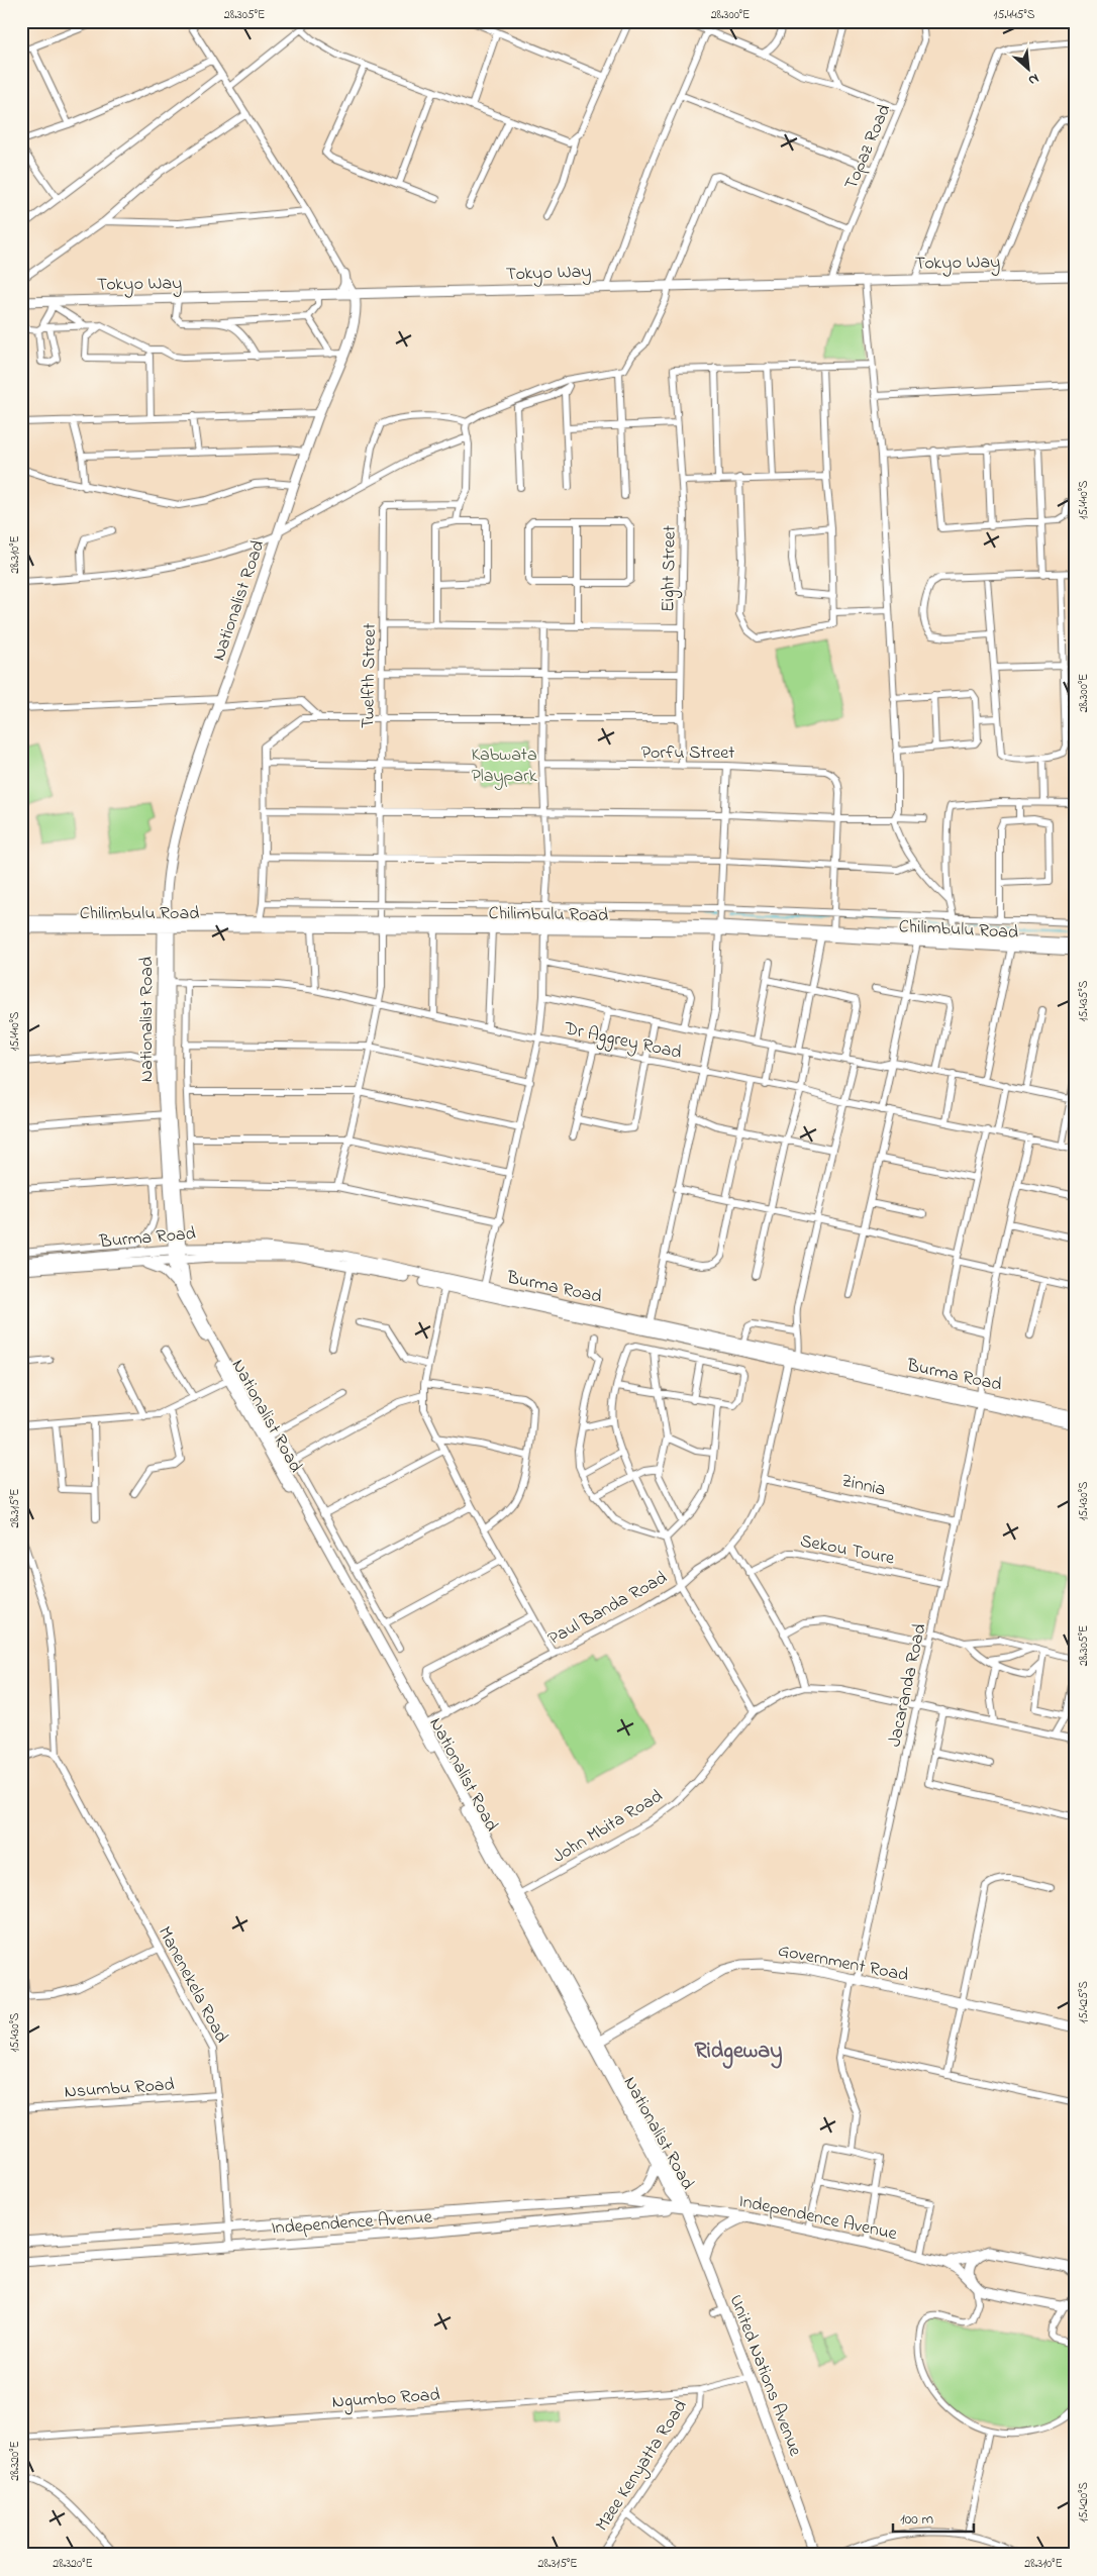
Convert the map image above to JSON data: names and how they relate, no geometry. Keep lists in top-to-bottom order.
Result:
{
  "streets": {
    "main road": [
      "Tokyo Way",
      "Nationalist Road",
      "Chilimbulu Road",
      "Burma Road",
      "Government Road",
      "Independence Avenue",
      "United Nations Avenue"
    ],
    "street": [
      "Topaz Road",
      "Eight Street",
      "Twelfth Street",
      "Porfu Street",
      "Dr Aggrey Road",
      "Zinnia",
      "Sekou Toure",
      "Paul Banda Road",
      "Jacaranda Road",
      "John Mbita Road",
      "Manenekela Road",
      "Nsumbu Road",
      "Ngumbo Road",
      "Mzee Kenyatta Road"
    ]
  },
  "crossings": [
    ["Topaz Road", "Tokyo Way"],
    ["Eight Street", "Porfu Street"],
    ["Nationalist Road", "Chilimbulu Road"],
    ["Nationalist Road", "Dr Aggrey Road"],
    ["Nationalist Road", "Burma Road"],
    ["Nationalist Road", "Paul Banda Road"],
    ["Nationalist Road", "John Mbita Road"],
    ["Nationalist Road", "Government Road"],
    ["Nationalist Road", "Independence Avenue"],
    ["Nationalist Road", "United Nations Avenue"],
    ["Twelfth Street", "Chilimbulu Road"],
    ["Twelfth Street", "Dr Aggrey Road"],
    ["Dr Aggrey Road", "Paul Banda Road"],
    ["Dr Aggrey Road", "Jacaranda Road"],
    ["Burma Road", "Paul Banda Road"],
    ["Burma Road", "Jacaranda Road"],
    ["Zinnia", "Paul Banda Road"],
    ["Zinnia", "Jacaranda Road"],
    ["Sekou Toure", "Jacaranda Road"],
    ["Jacaranda Road", "John Mbita Road"],
    ["Jacaranda Road", "Government Road"],
    ["Manenekela Road", "Nsumbu Road"],
    ["Manenekela Road", "Independence Avenue"],
    ["Independence Avenue", "United Nations Avenue"],
    ["United Nations Avenue", "Ngumbo Road"],
    ["Ngumbo Road", "Mzee Kenyatta Road"]
  ],
  "districts": ["Ridgeway"],
  "parks": ["Kabwata Playpark"],
  "scale_bar": "100 m",
  "north": "bottom right",
  "coordinates": [
    "28.305°E",
    "28.300°E",
    "15.445°S",
    "15.440°S",
    "28.310°E",
    "15.435°S",
    "15.430°S",
    "28.315°E",
    "15.425°S",
    "28.320°E",
    "15.420°S"
  ]
}
